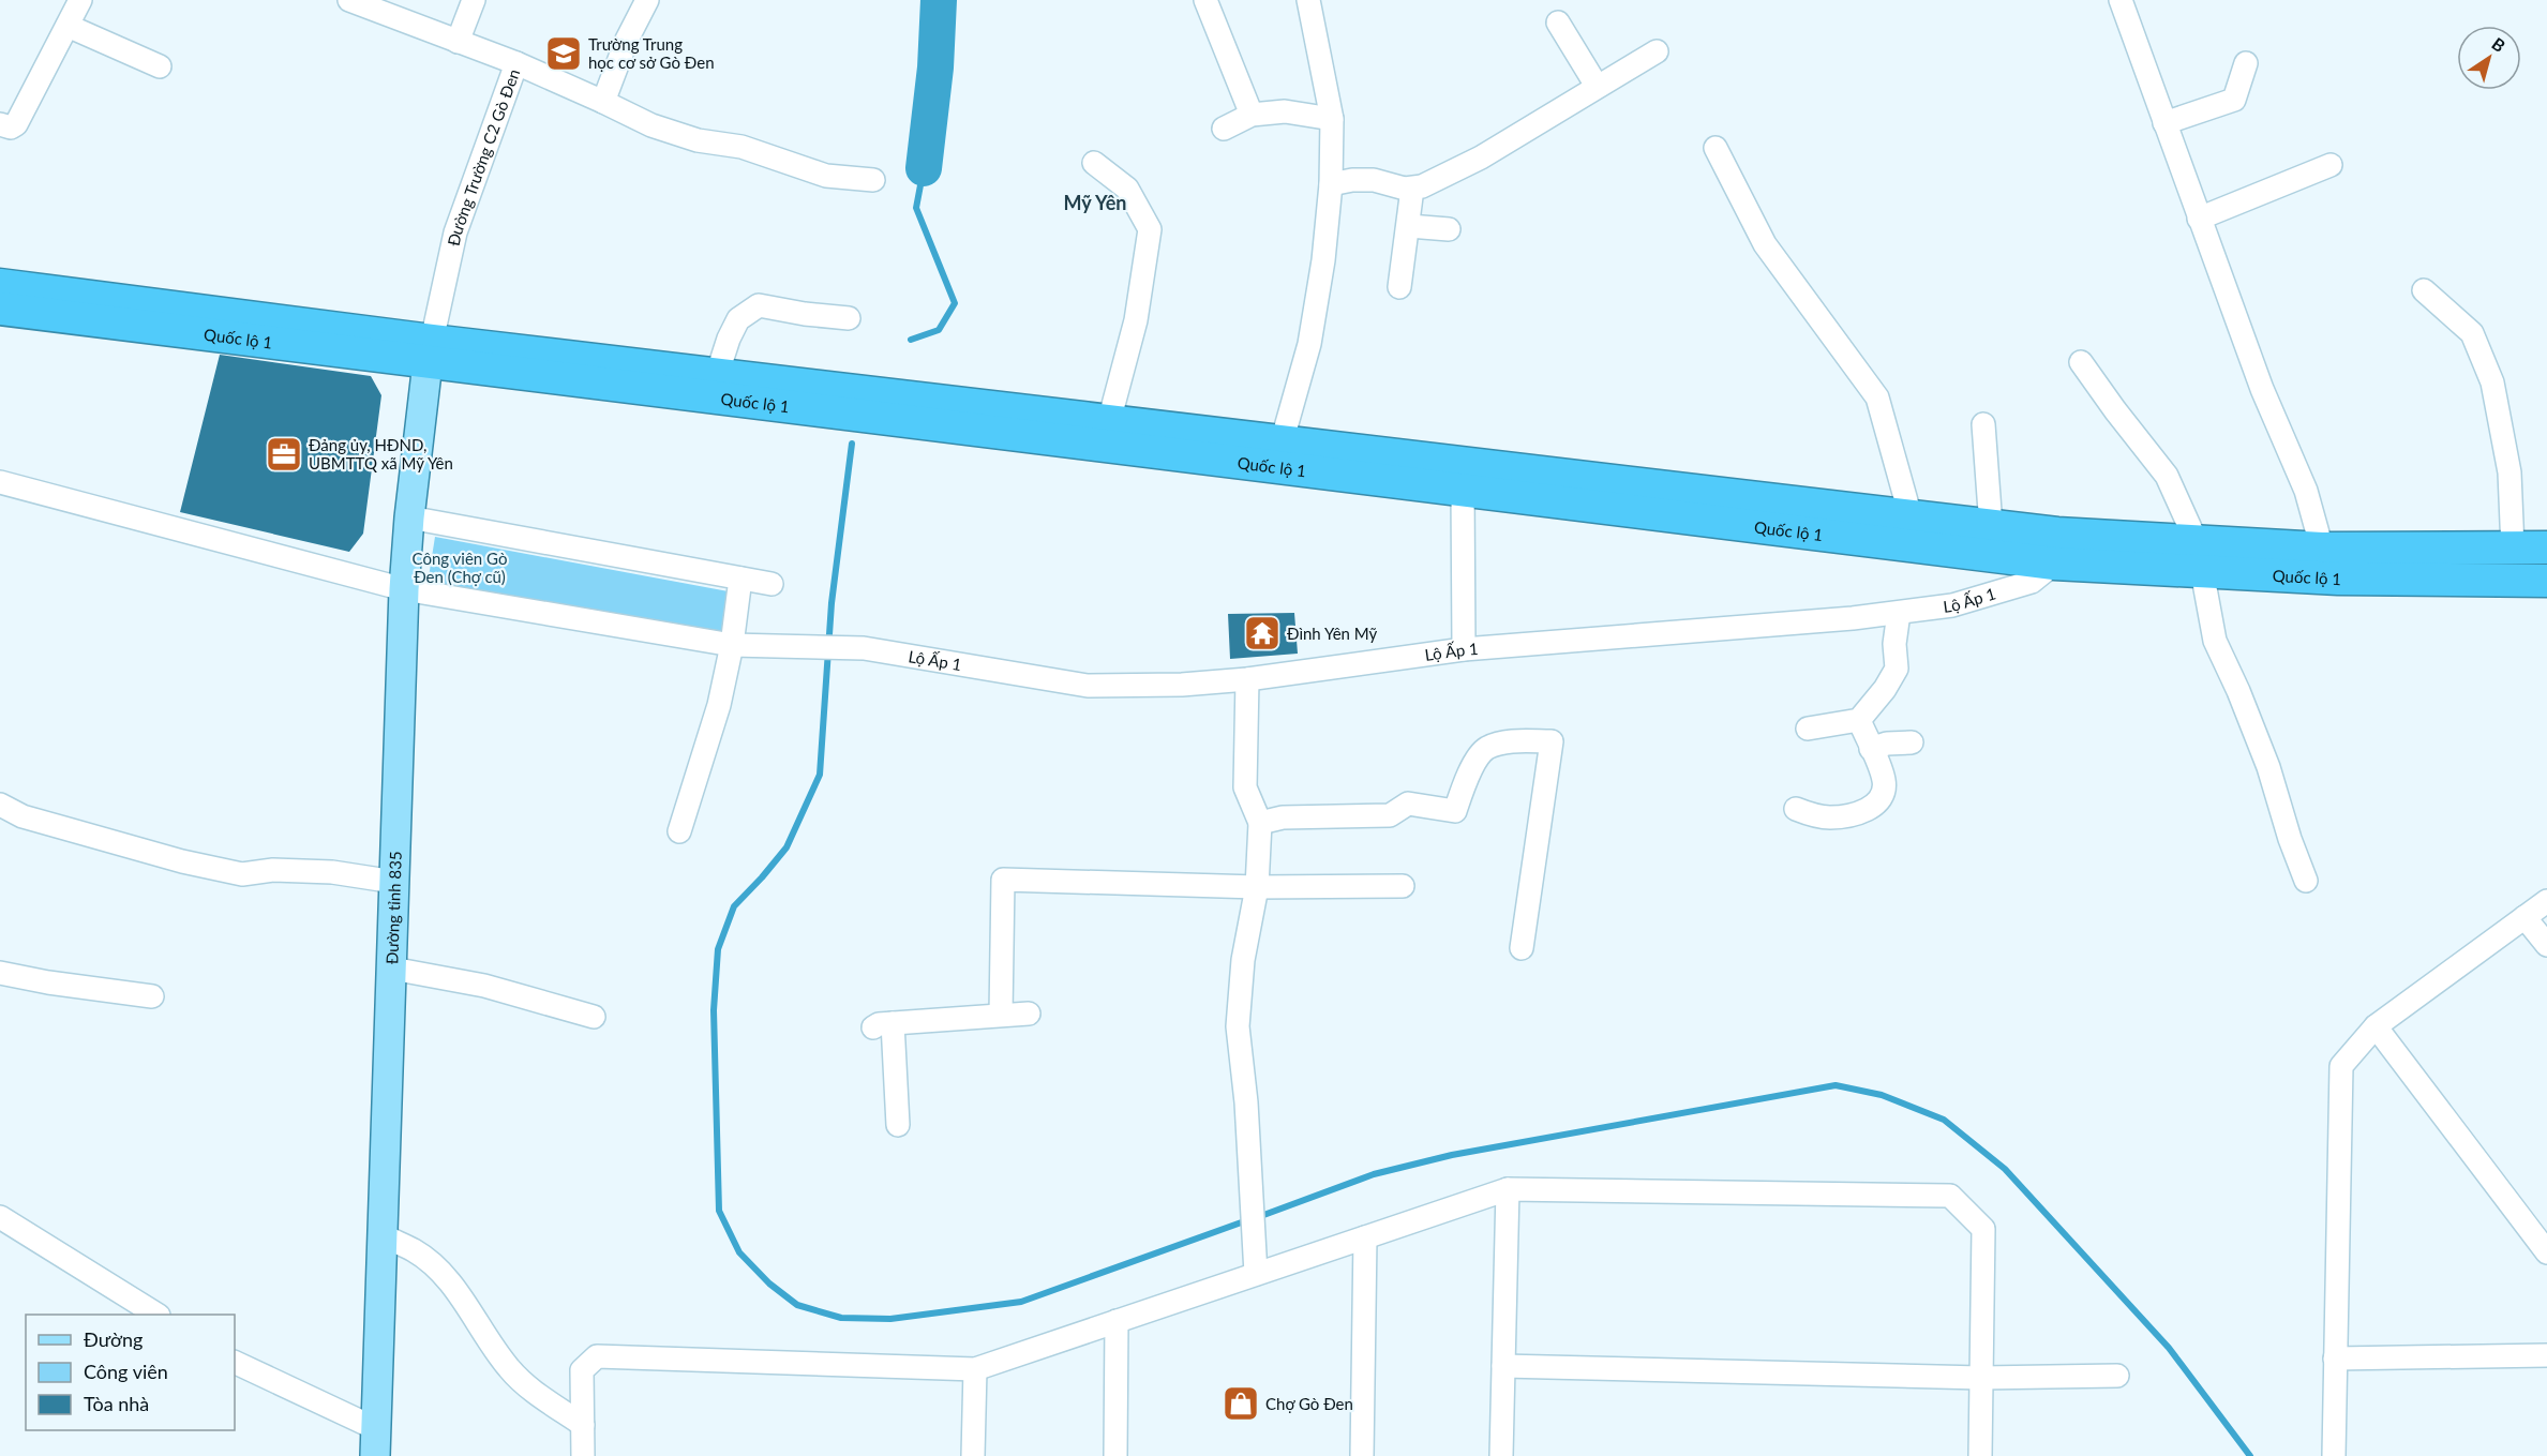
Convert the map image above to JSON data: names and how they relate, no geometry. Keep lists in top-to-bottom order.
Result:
{
  "streets": {
    "highway": ["Quốc lộ 1"],
    "main road": ["Đường tỉnh 835"],
    "street": ["Đường Trường C2 Gò Đen", "Lộ Ấp 1"]
  },
  "crossings": [
    ["Đường Trường C2 Gò Đen", "Quốc lộ 1"],
    ["Đường Trường C2 Gò Đen", "Đường tỉnh 835"],
    ["Quốc lộ 1", "Lộ Ấp 1"],
    ["Quốc lộ 1", "Đường tỉnh 835"],
    ["Lộ Ấp 1", "Đường tỉnh 835"]
  ],
  "districts": ["Mỹ Yên"],
  "parks": ["Công viên Gò Đen (Chợ cũ)"],
  "places": {
    "school or university": ["Trường Trung học cơ sở Gò Đen"],
    "office": ["Đảng ủy, HĐND, UBMTTQ xã Mỹ Yên"],
    "temple": ["Đình Yên Mỹ"],
    "shop": ["Chợ Gò Đen"]
  },
  "legend": ["Đường", "Công viên", "Tòa nhà"],
  "north": "top right"
}
